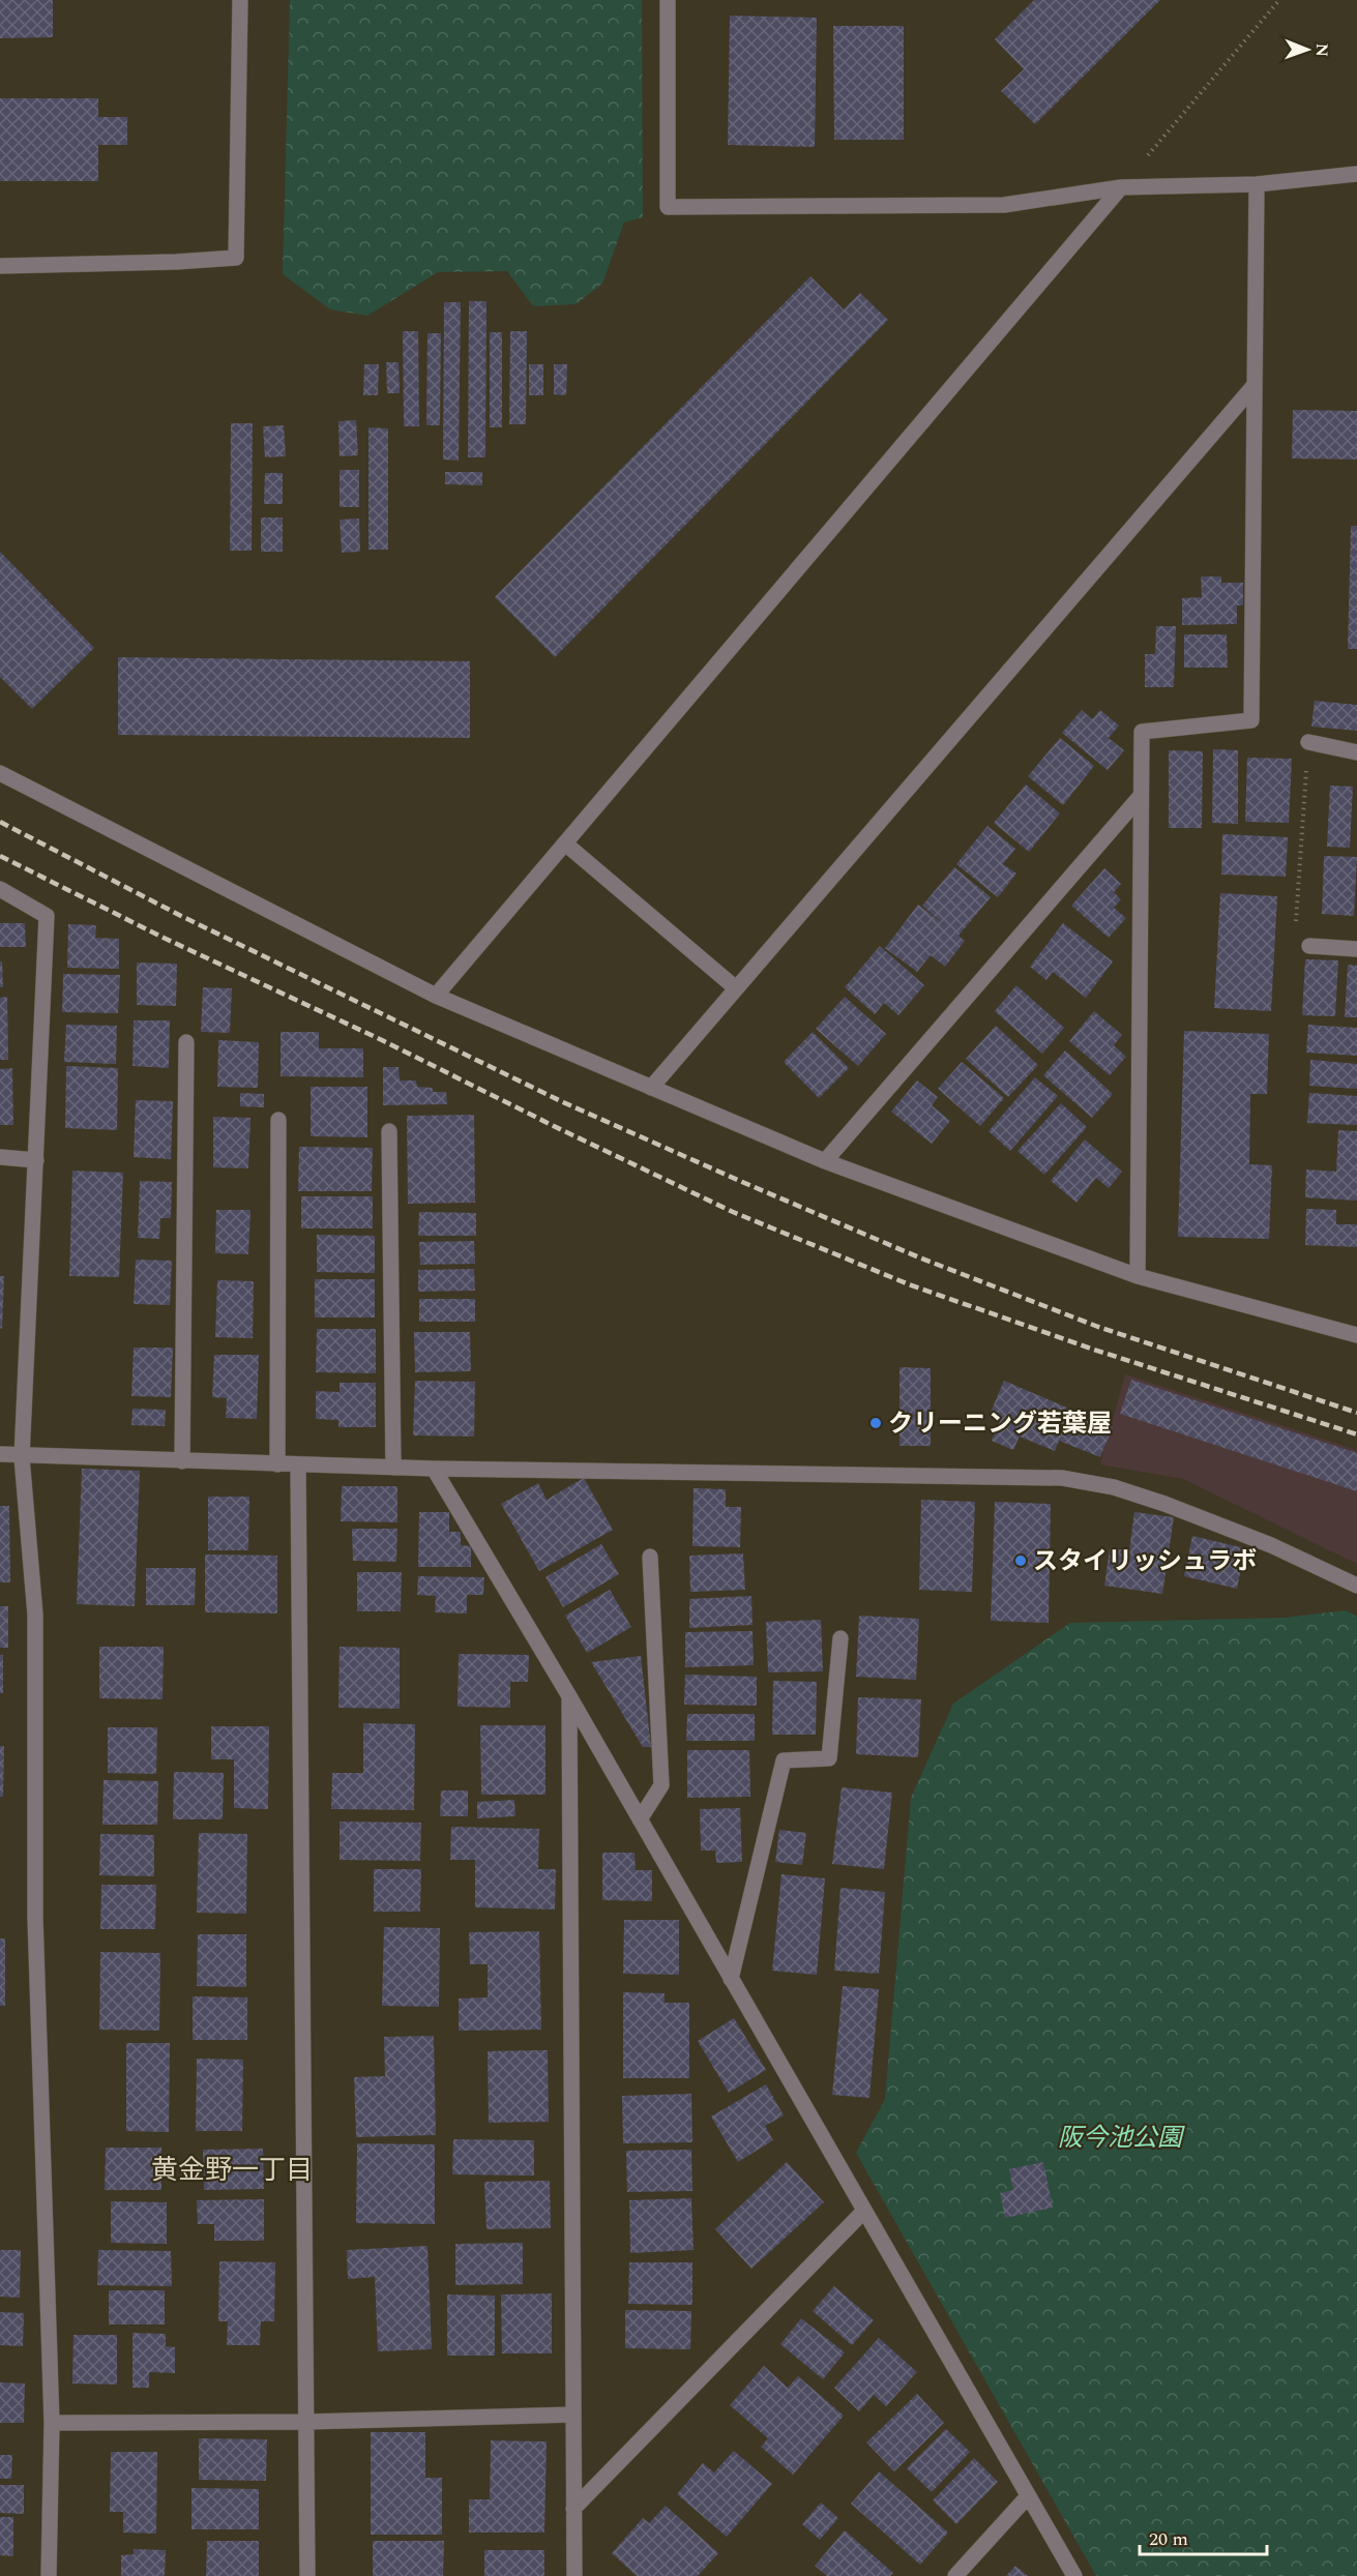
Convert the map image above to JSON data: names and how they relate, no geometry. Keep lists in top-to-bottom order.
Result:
{
  "districts": ["黄金野一丁目"],
  "parks": ["阪今池公園"],
  "places": ["クリーニング若葉屋", "スタイリッシュラボ"],
  "scale_bar": "20 m",
  "north": "right"
}
